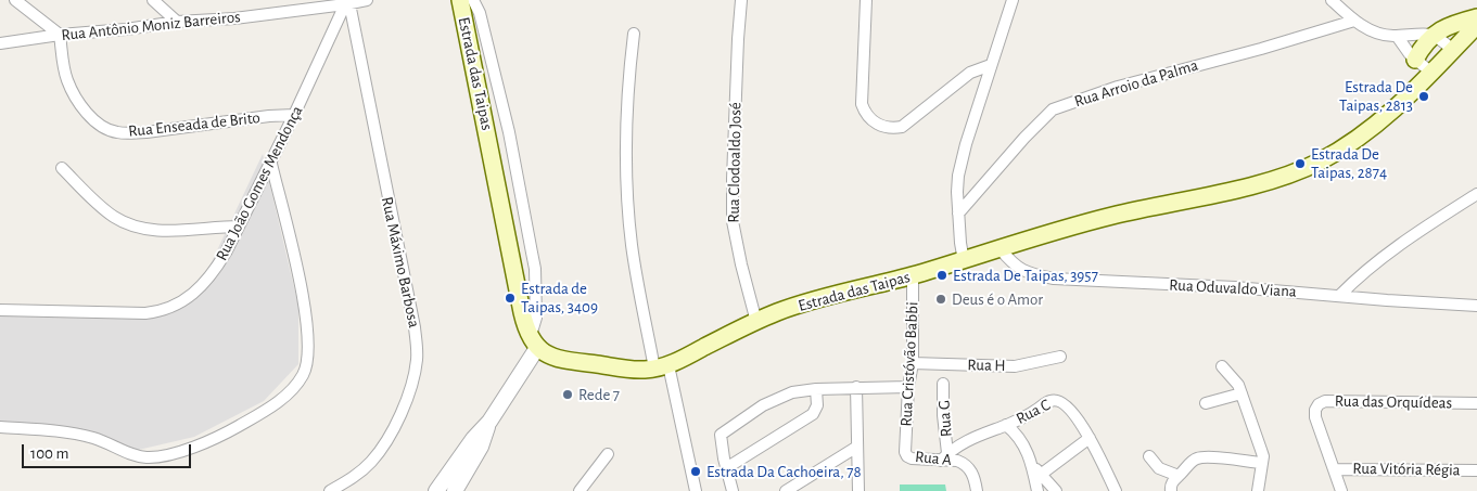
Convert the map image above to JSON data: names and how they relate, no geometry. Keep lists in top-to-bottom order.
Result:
{
  "streets": {
    "main road": ["Estrada das Taipas"],
    "street": [
      "Rua Antônio Moniz Barreiros",
      "Rua Arroio da Palma",
      "Rua Enseada de Brito",
      "Rua Clodoaldo José",
      "Rua João Gomes Mendonça",
      "Rua Máximo Barbosa",
      "Rua Oduvaldo Viana",
      "Rua Cristóvão Babbi",
      "Rua H",
      "Rua das Orquídeas",
      "Rua C",
      "Rua G",
      "Rua A",
      "Rua Vitória Régia"
    ]
  },
  "crossings": [
    ["Rua Antônio Moniz Barreiros", "Rua Enseada de Brito"],
    ["Rua Antônio Moniz Barreiros", "Rua João Gomes Mendonça"],
    ["Rua Antônio Moniz Barreiros", "Rua Máximo Barbosa"],
    ["Estrada das Taipas", "Rua Clodoaldo José"],
    ["Estrada das Taipas", "Rua Oduvaldo Viana"],
    ["Estrada das Taipas", "Rua Cristóvão Babbi"],
    ["Rua Enseada de Brito", "Rua João Gomes Mendonça"],
    ["Rua João Gomes Mendonça", "Rua Máximo Barbosa"],
    ["Rua Cristóvão Babbi", "Rua H"],
    ["Rua Cristóvão Babbi", "Rua A"],
    ["Rua das Orquídeas", "Rua Vitória Régia"],
    ["Rua C", "Rua G"],
    ["Rua C", "Rua A"],
    ["Rua G", "Rua A"]
  ],
  "places": [
    "Estrada De Taipas, 2813",
    "Estrada De Taipas, 2874",
    "Estrada De Taipas, 3957",
    "Estrada de Taipas, 3409",
    "Deus é o Amor",
    "Rede 7",
    "Estrada Da Cachoeira, 78"
  ],
  "scale_bar": "100 m"
}
